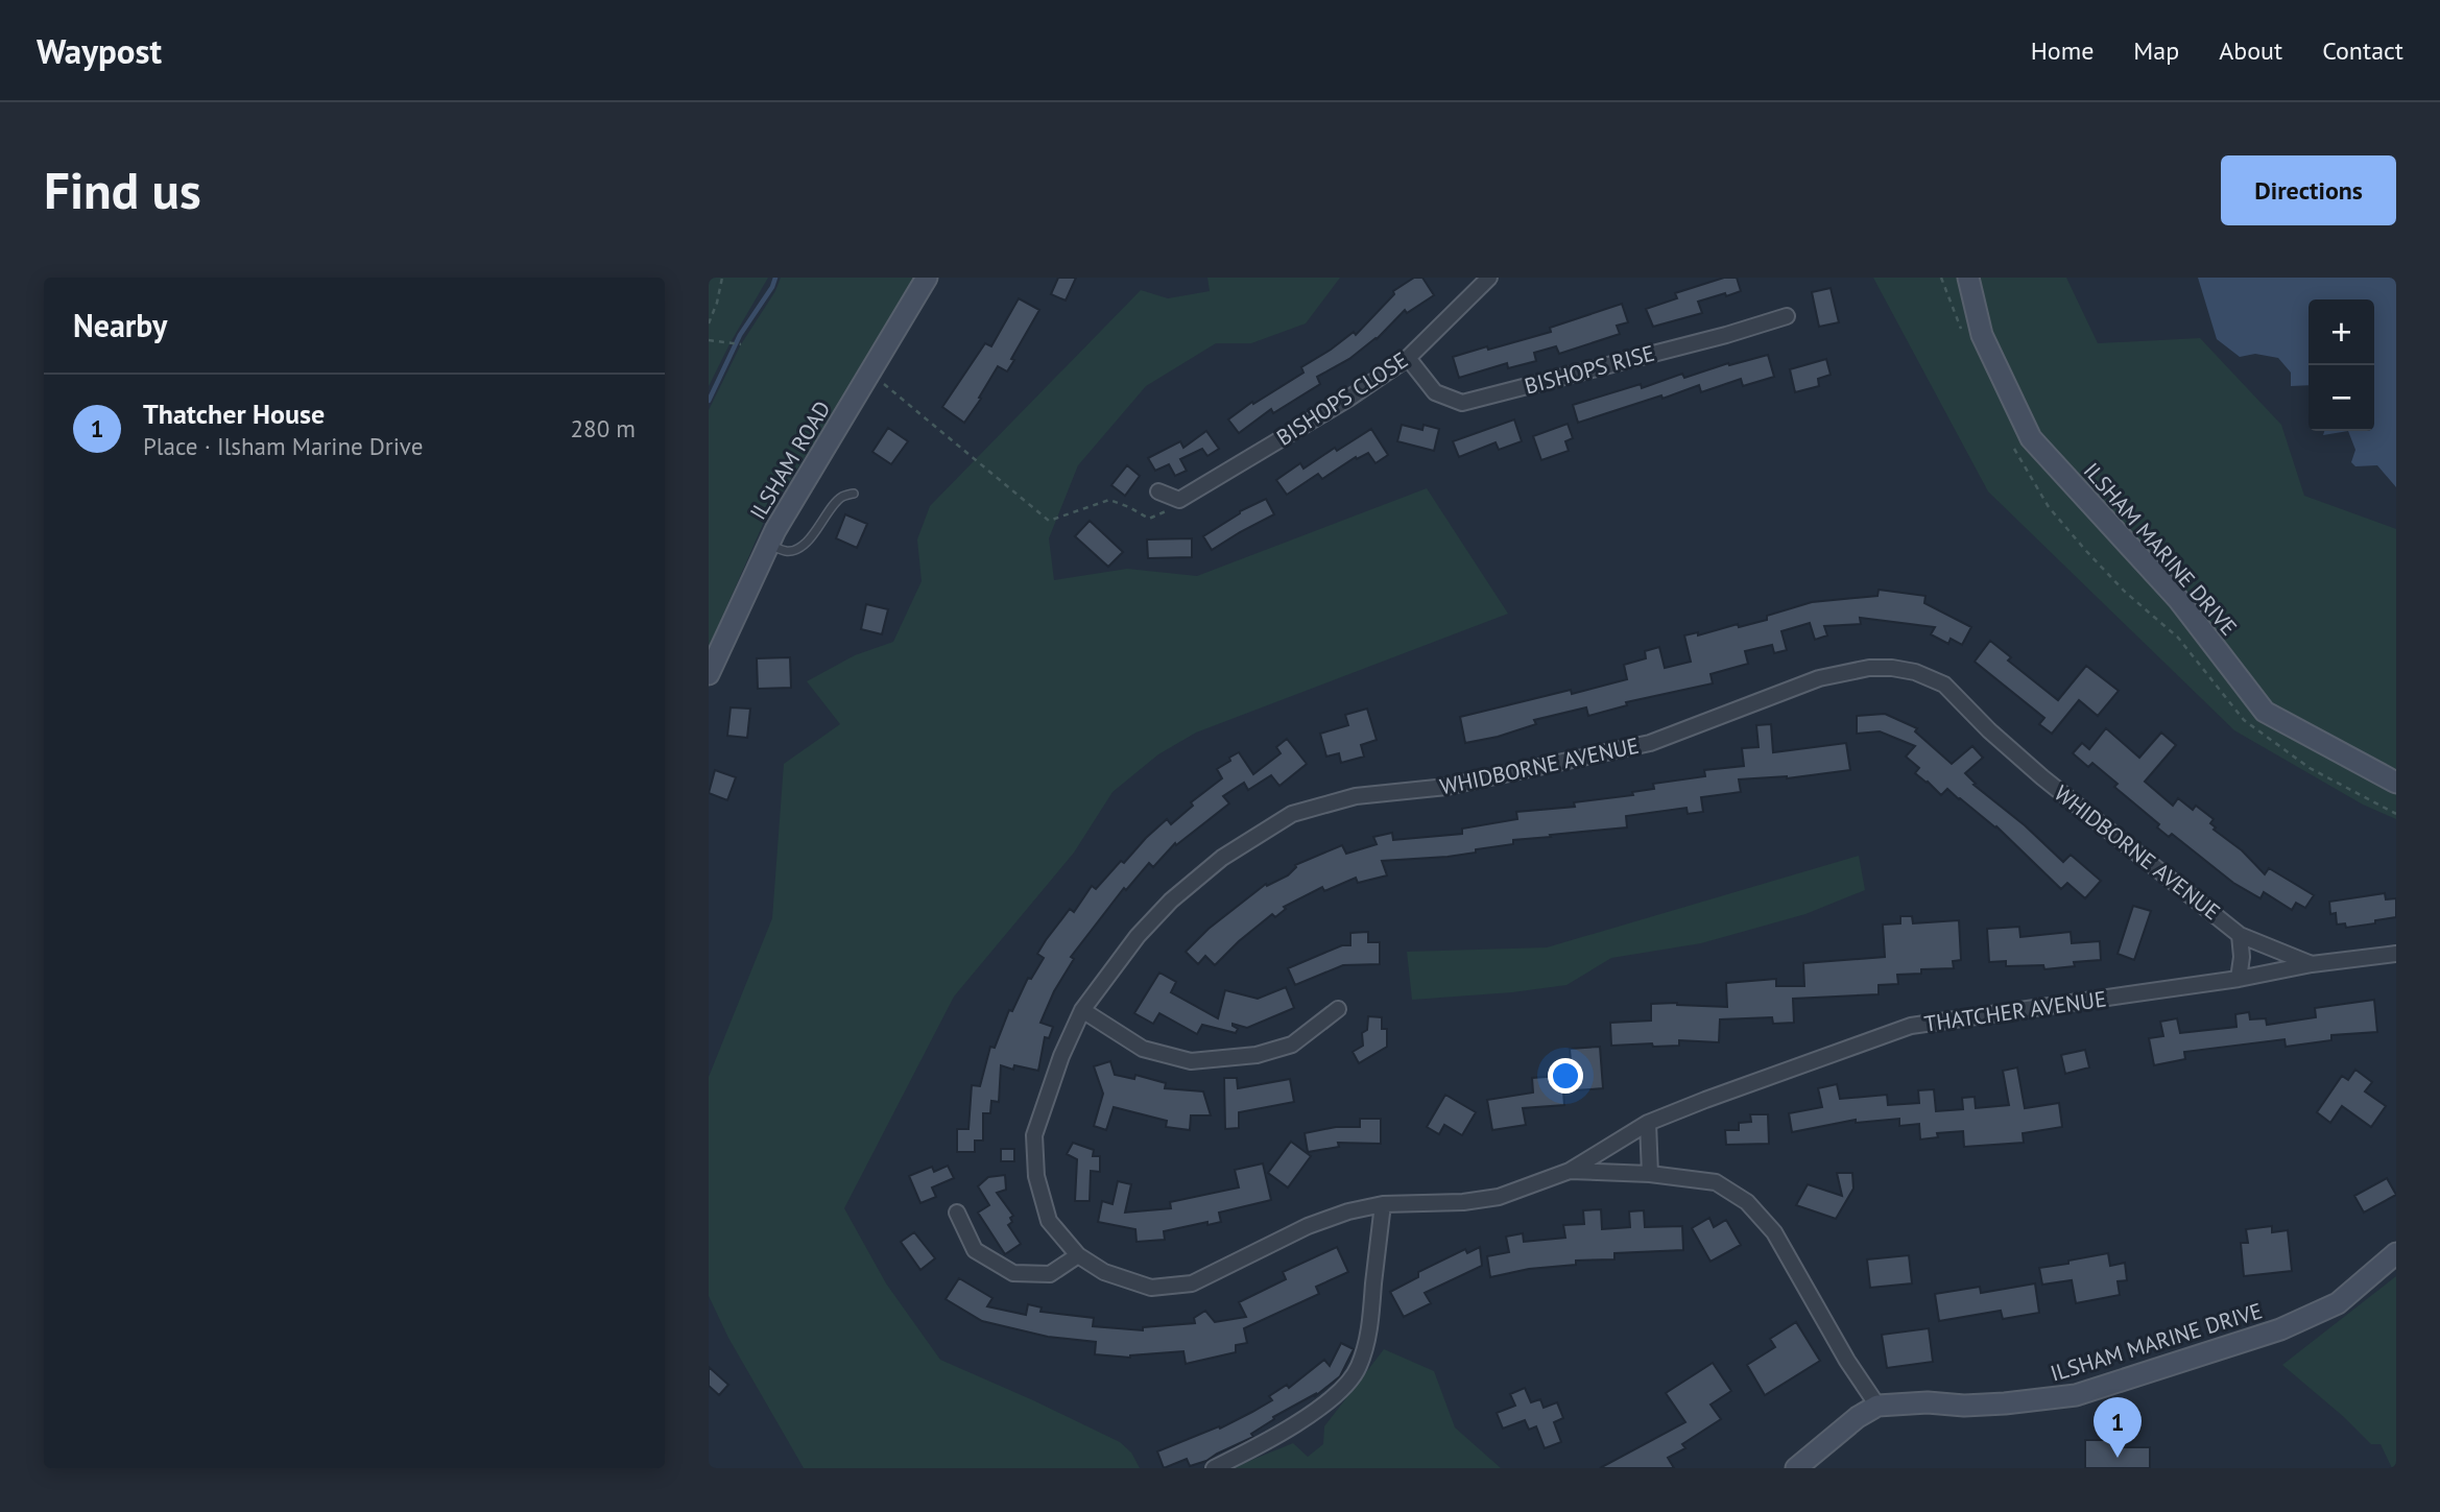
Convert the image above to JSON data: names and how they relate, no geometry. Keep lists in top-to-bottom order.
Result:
{
  "streets": {
    "street": [
      "BISHOPS RISE",
      "BISHOPS CLOSE",
      "ILSHAM ROAD",
      "ILSHAM MARINE DRIVE",
      "WHIDBORNE AVENUE",
      "THATCHER AVENUE"
    ]
  },
  "crossings": [
    ["BISHOPS RISE", "BISHOPS CLOSE"],
    ["ILSHAM MARINE DRIVE", "THATCHER AVENUE"],
    ["WHIDBORNE AVENUE", "THATCHER AVENUE"]
  ],
  "page": {
    "header": "Waypost",
    "nav": [
      "Home",
      "Map",
      "About",
      "Contact"
    ],
    "buttons": "Directions",
    "title": "Find us",
    "heading": "Nearby",
    "map_buttons": ["+", "−"],
    "list": [
      {
        "mark": "1",
        "name": "Thatcher House",
        "note": "Place · Ilsham Marine Drive",
        "value": "280 m"
      }
    ],
    "pins": "1"
  }
}
